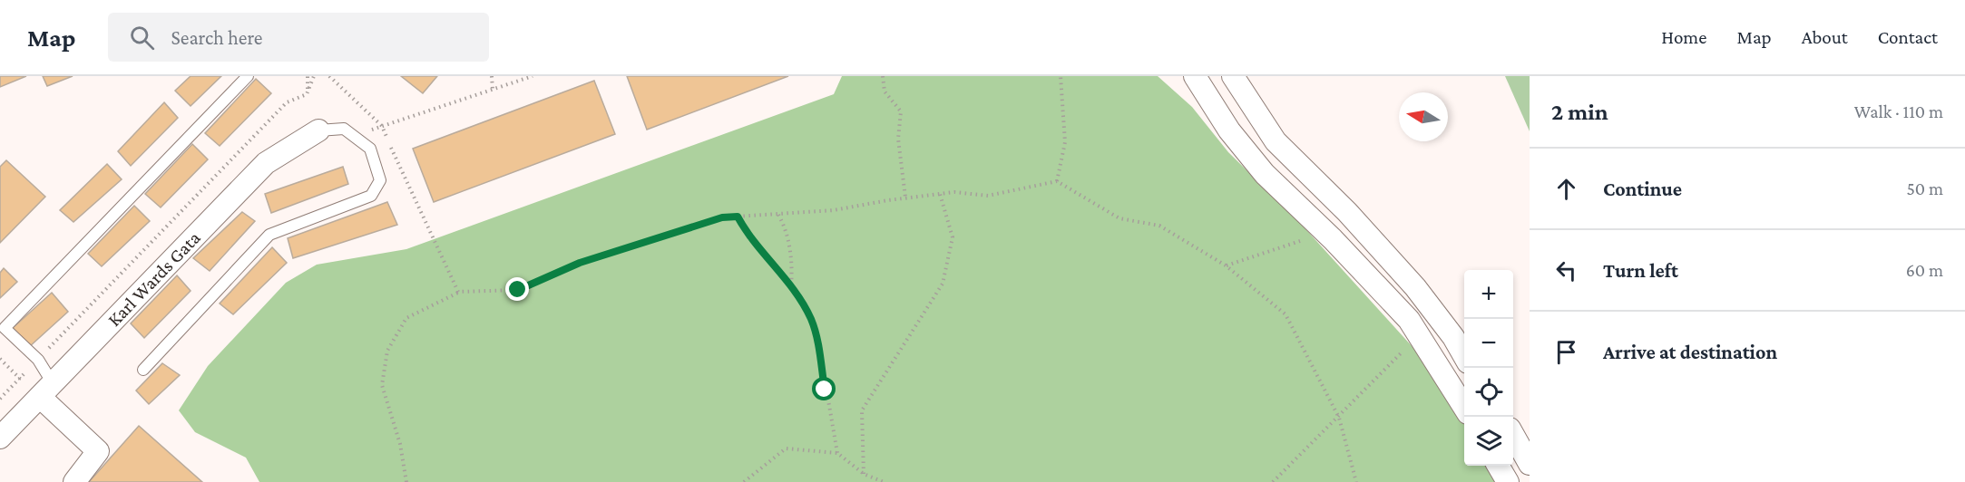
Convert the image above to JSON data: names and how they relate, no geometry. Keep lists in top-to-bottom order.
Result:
{
  "streets": {
    "street": ["Karl Wards Gata"]
  },
  "north": "left",
  "page": {
    "header": "Map",
    "search": "Search here",
    "nav": [
      "Home",
      "Map",
      "About",
      "Contact"
    ],
    "heading": ["2 min", "Walk · 110 m"],
    "list": [
      ["Continue", "50 m"],
      ["Turn left", "60 m"],
      "Arrive at destination"
    ],
    "map_buttons": ["+", "−"]
  }
}
